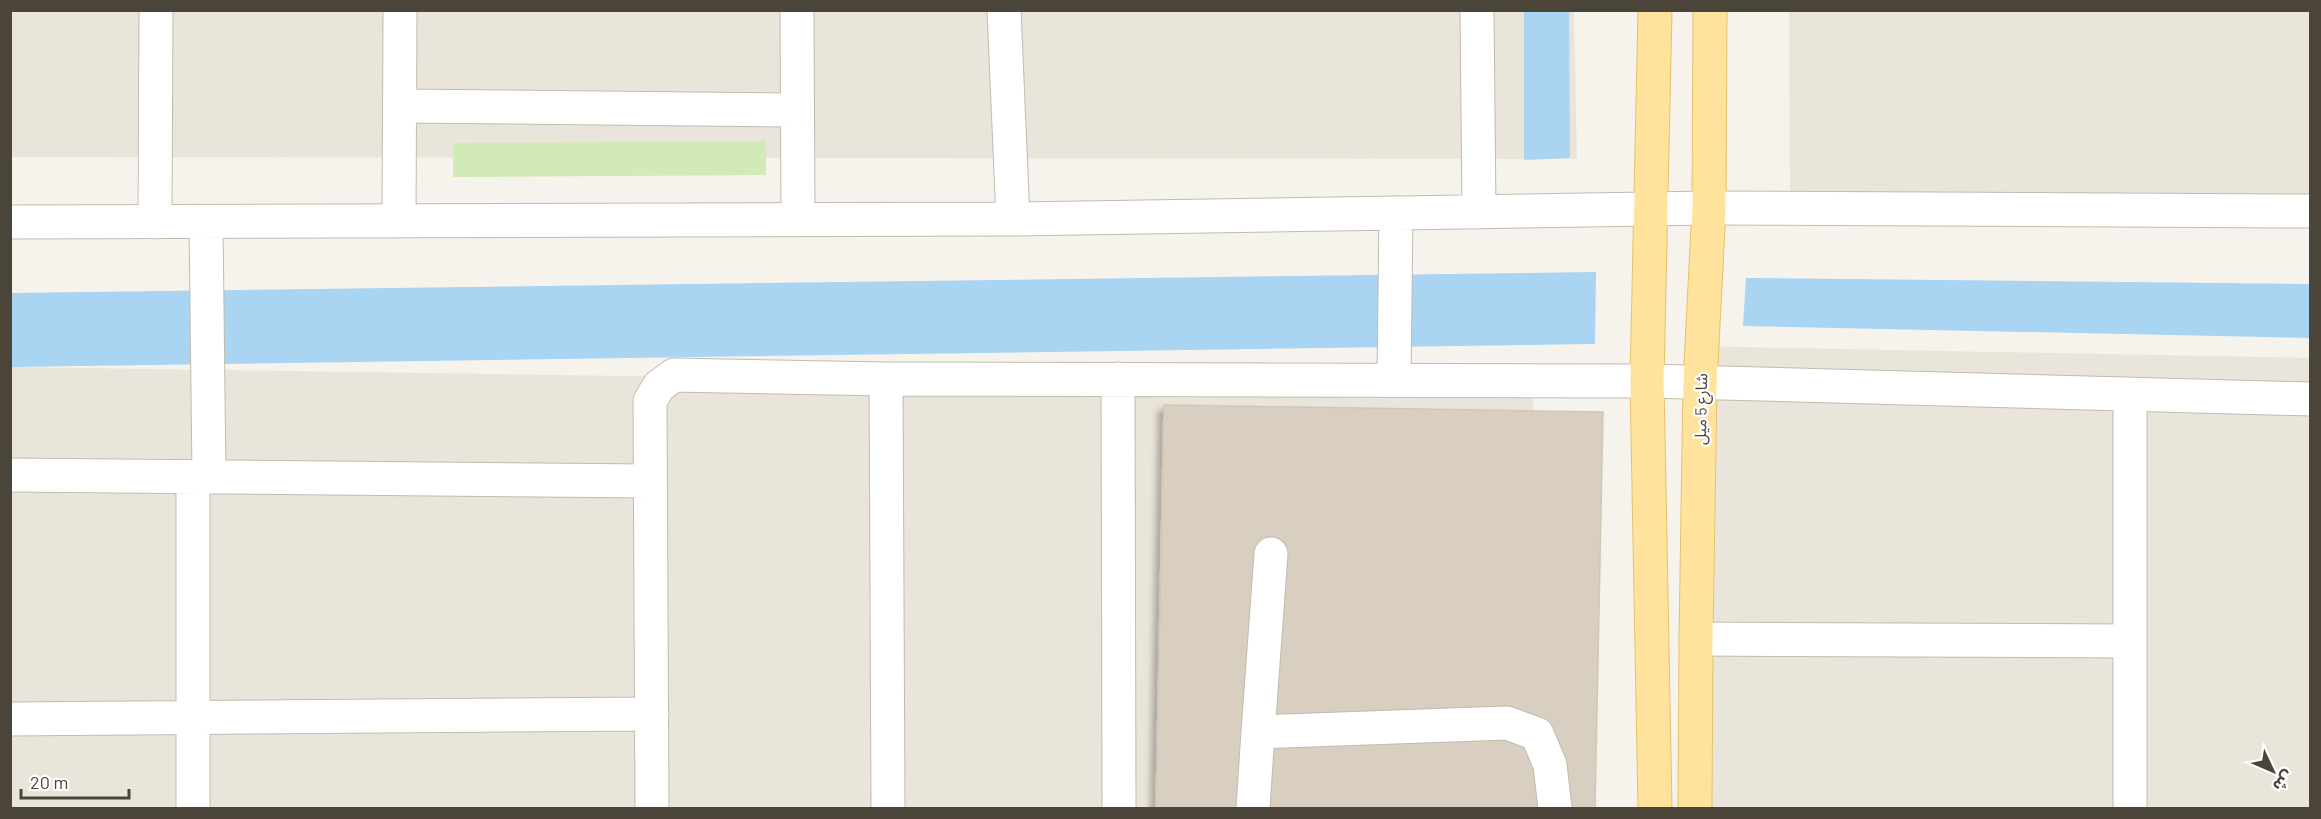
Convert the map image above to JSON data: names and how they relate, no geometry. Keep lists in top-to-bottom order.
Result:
{
  "streets": {
    "main road": ["شارع 5 ميل"]
  },
  "scale_bar": "20 m",
  "north": "bottom right"
}
